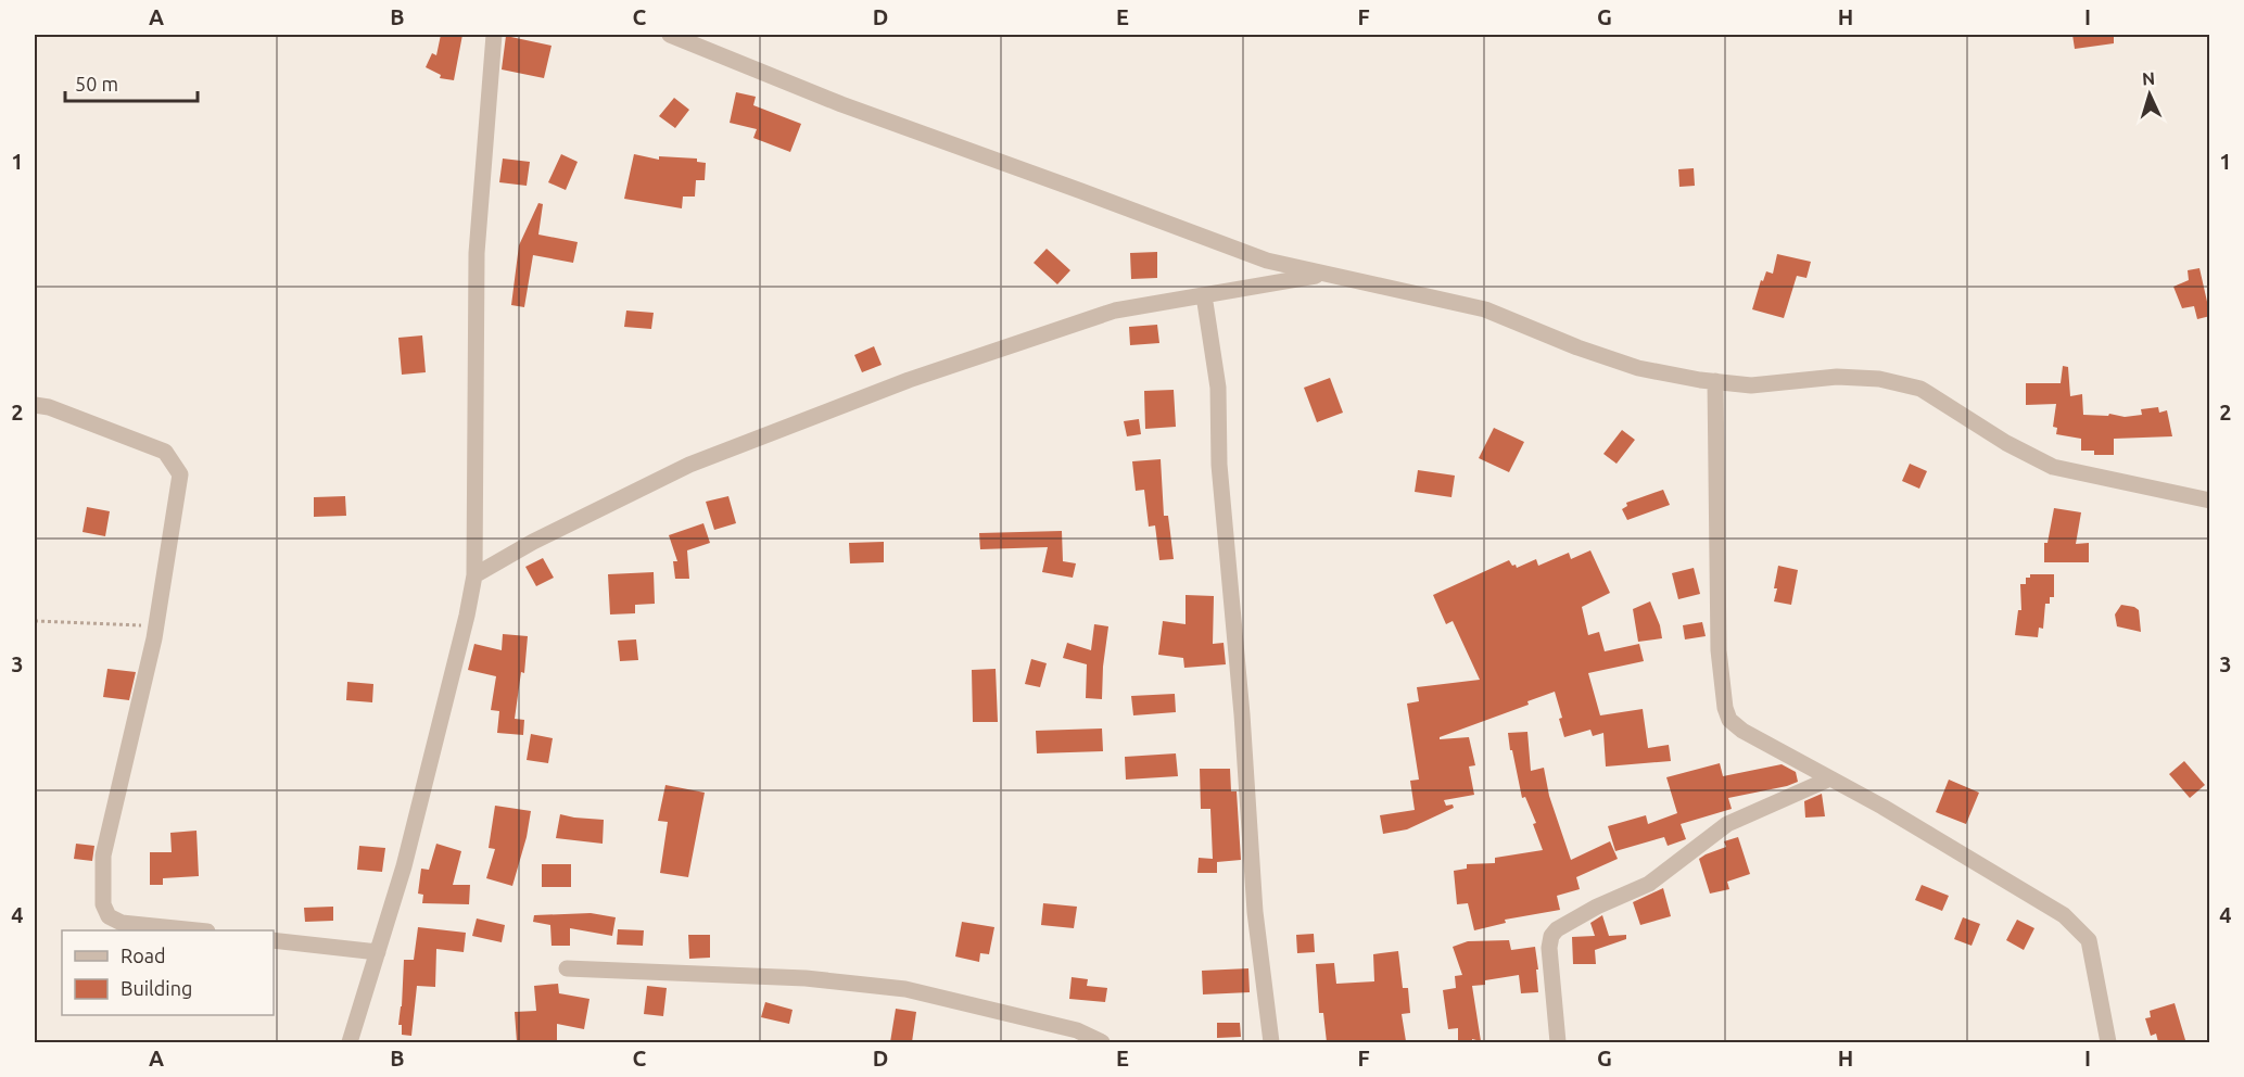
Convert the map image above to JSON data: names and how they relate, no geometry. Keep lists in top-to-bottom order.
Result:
{
  "legend": ["Road", "Building"],
  "scale_bar": "50 m",
  "north": "top",
  "grid": {
    "columns": [
      "A",
      "B",
      "C",
      "D",
      "E",
      "F",
      "G",
      "H",
      "I"
    ],
    "rows": [
      "1",
      "2",
      "3",
      "4"
    ]
  }
}
